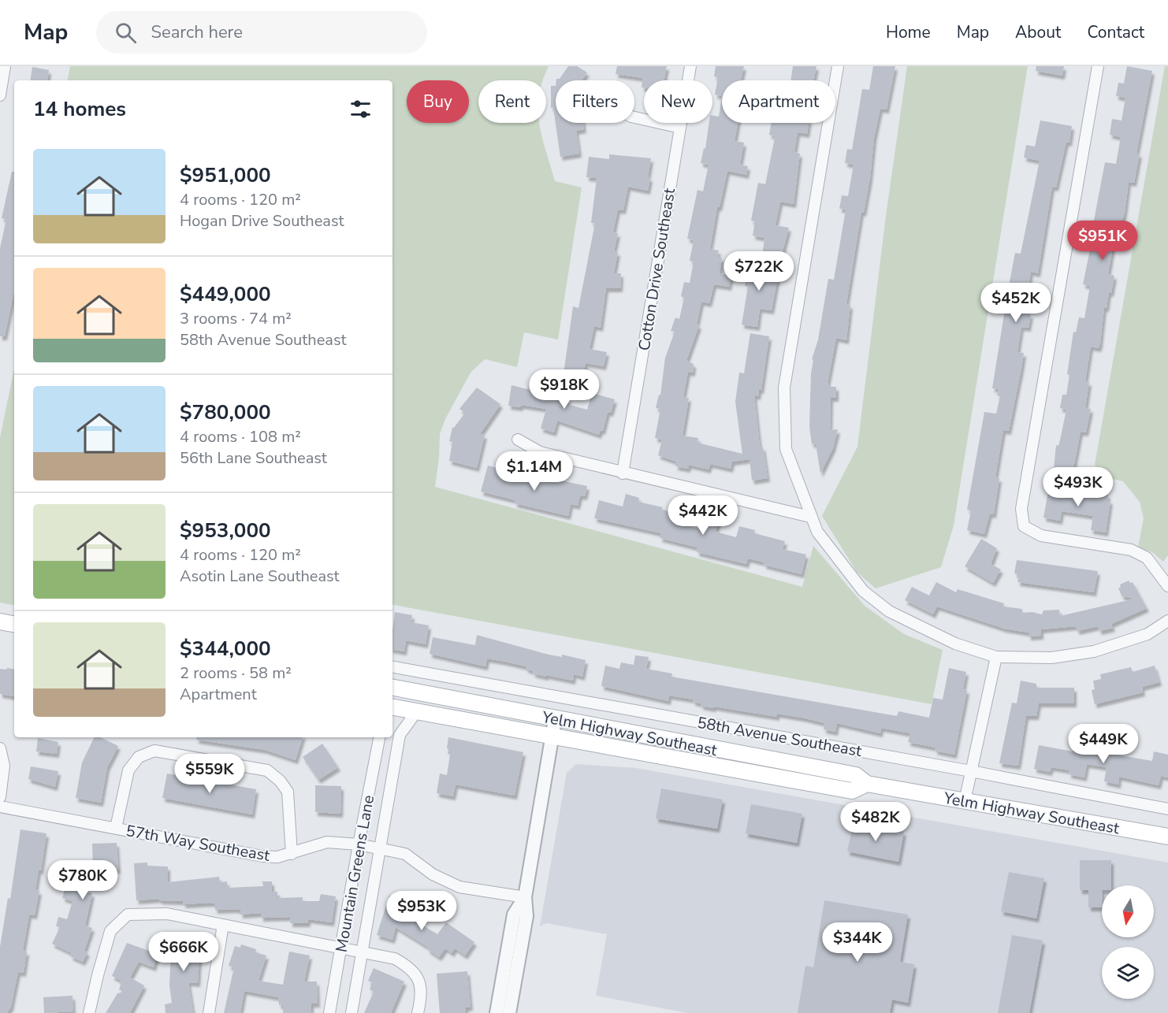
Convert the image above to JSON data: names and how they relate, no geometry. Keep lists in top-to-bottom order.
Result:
{
  "streets": {
    "main road": ["Yelm Highway Southeast"],
    "street": [
      "Cotton Drive Southeast",
      "58th Avenue Southeast",
      "57th Way Southeast",
      "Mountain Greens Lane"
    ]
  },
  "crossings": [
    ["Yelm Highway Southeast", "Mountain Greens Lane"],
    ["57th Way Southeast", "Mountain Greens Lane"]
  ],
  "north": "bottom",
  "page": {
    "header": "Map",
    "search": "Search here",
    "nav": [
      "Home",
      "Map",
      "About",
      "Contact"
    ],
    "chip": [
      "Buy",
      "Rent",
      "Filters",
      "New",
      "Apartment"
    ],
    "heading": "14 homes",
    "list": [
      {
        "name": "$951,000",
        "note": "4 rooms · 120 m² · Hogan Drive Southeast"
      },
      {
        "name": "$449,000",
        "note": "3 rooms · 74 m² · 58th Avenue Southeast"
      },
      {
        "name": "$780,000",
        "note": "4 rooms · 108 m² · 56th Lane Southeast"
      },
      {
        "name": "$953,000",
        "note": "4 rooms · 120 m² · Asotin Lane Southeast"
      },
      {
        "name": "$344,000",
        "note": "2 rooms · 58 m² · Apartment"
      }
    ],
    "price": [
      "$951K",
      "$722K",
      "$452K",
      "$918K",
      "$1.14M",
      "$493K",
      "$442K",
      "$449K",
      "$559K",
      "$482K",
      "$780K",
      "$953K",
      "$344K",
      "$666K"
    ]
  }
}
